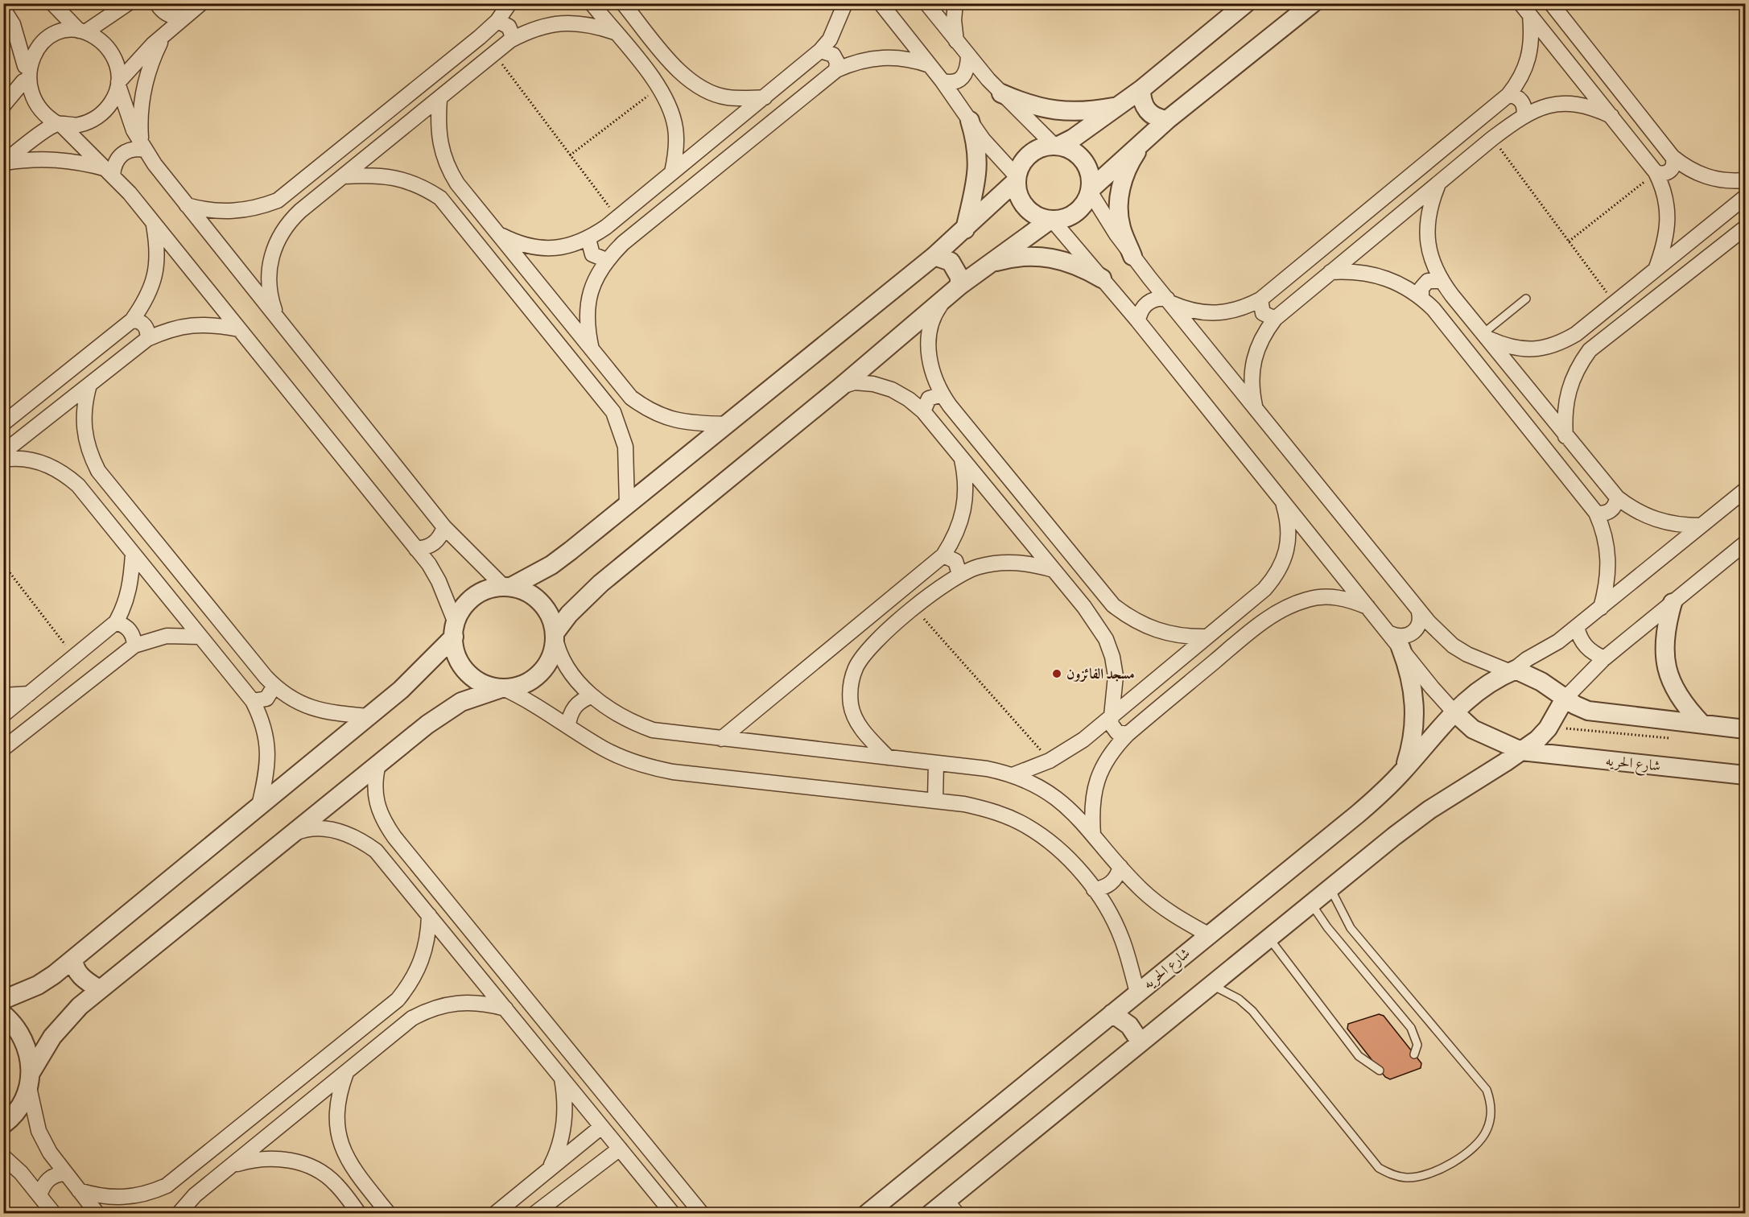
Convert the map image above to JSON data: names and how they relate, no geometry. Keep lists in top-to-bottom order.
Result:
{
  "streets": {
    "street": ["شارع الحريه"]
  },
  "places": ["مسجد الفائزون"]
}
